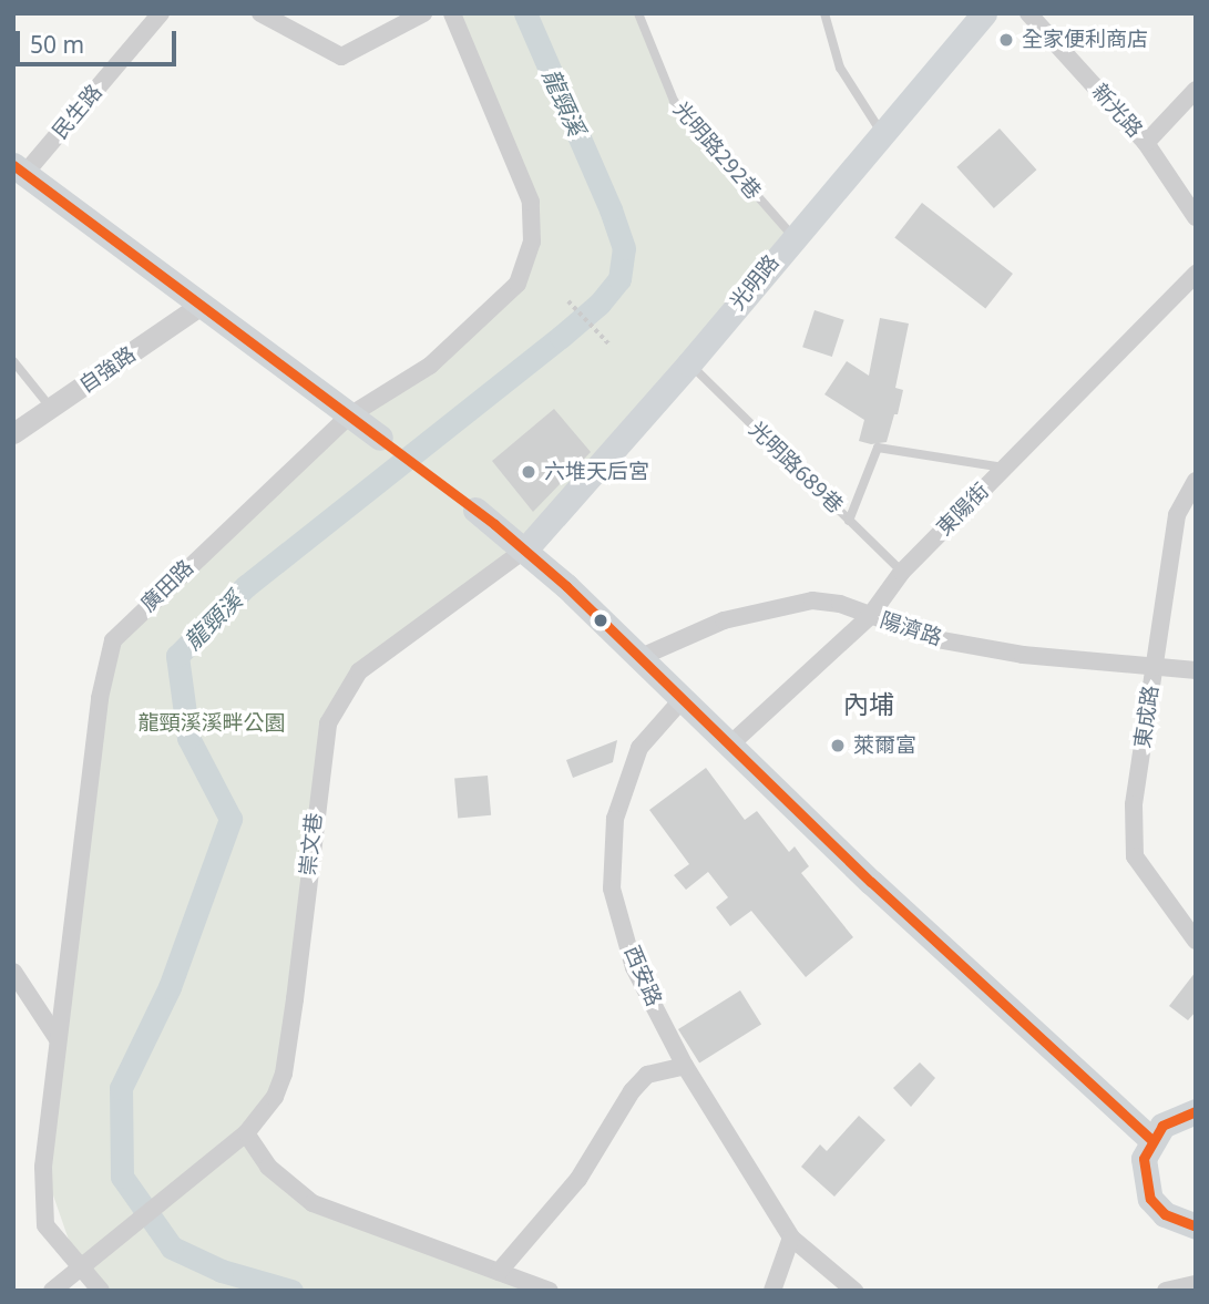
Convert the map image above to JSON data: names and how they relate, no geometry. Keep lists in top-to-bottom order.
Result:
{
  "streets": {
    "main road": ["光明路"],
    "street": [
      "新光路",
      "民生路",
      "自強路",
      "東陽街",
      "廣田路",
      "陽濟路",
      "東成路",
      "崇文巷",
      "西安路"
    ],
    "lane": ["光明路292巷", "光明路689巷"]
  },
  "crossings": [
    ["光明路292巷", "光明路"],
    ["光明路", "光明路689巷"],
    ["光明路", "崇文巷"],
    ["光明路689巷", "東陽街"],
    ["東陽街", "陽濟路"],
    ["廣田路", "崇文巷"],
    ["陽濟路", "東成路"]
  ],
  "districts": ["內埔"],
  "water": ["龍頸溪"],
  "parks": ["龍頸溪溪畔公園"],
  "places": ["全家便利商店", "六堆天后宮", "萊爾富"],
  "scale_bar": "50 m"
}
